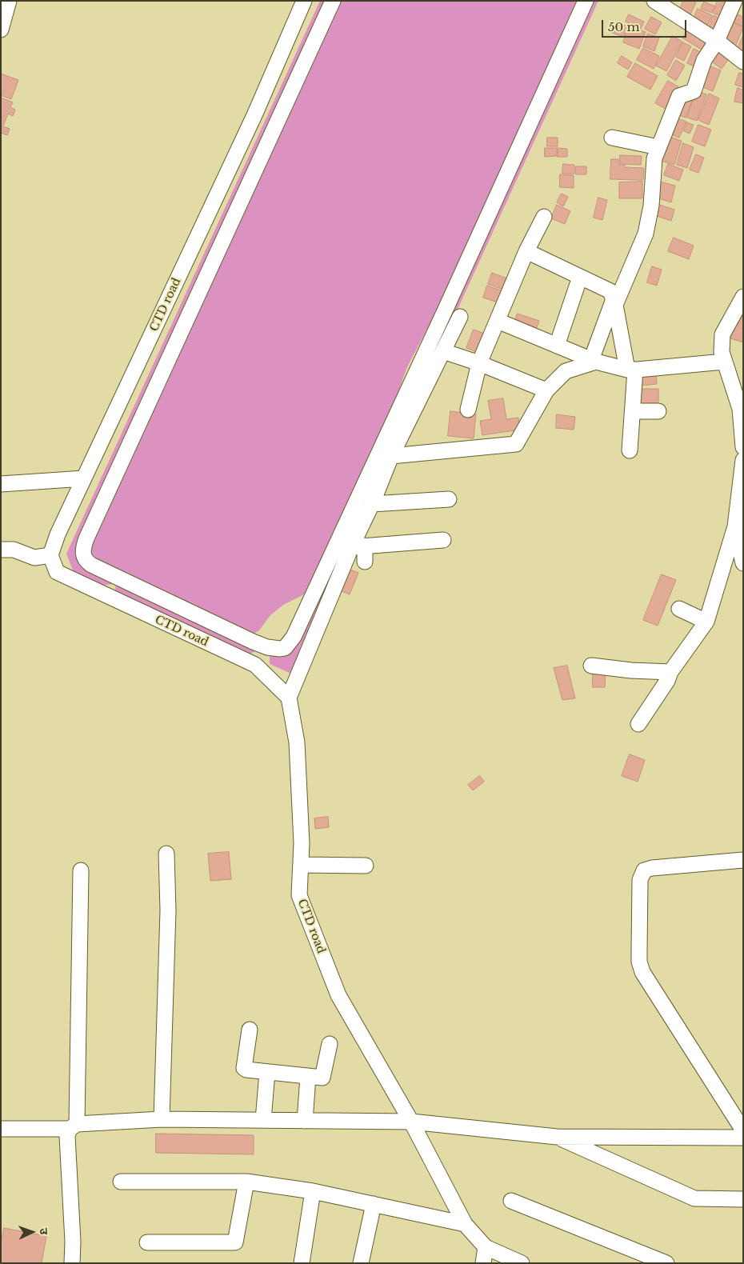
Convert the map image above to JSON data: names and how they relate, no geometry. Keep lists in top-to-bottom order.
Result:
{
  "streets": {
    "street": ["CTD road"]
  },
  "scale_bar": "50 m",
  "north": "right"
}
